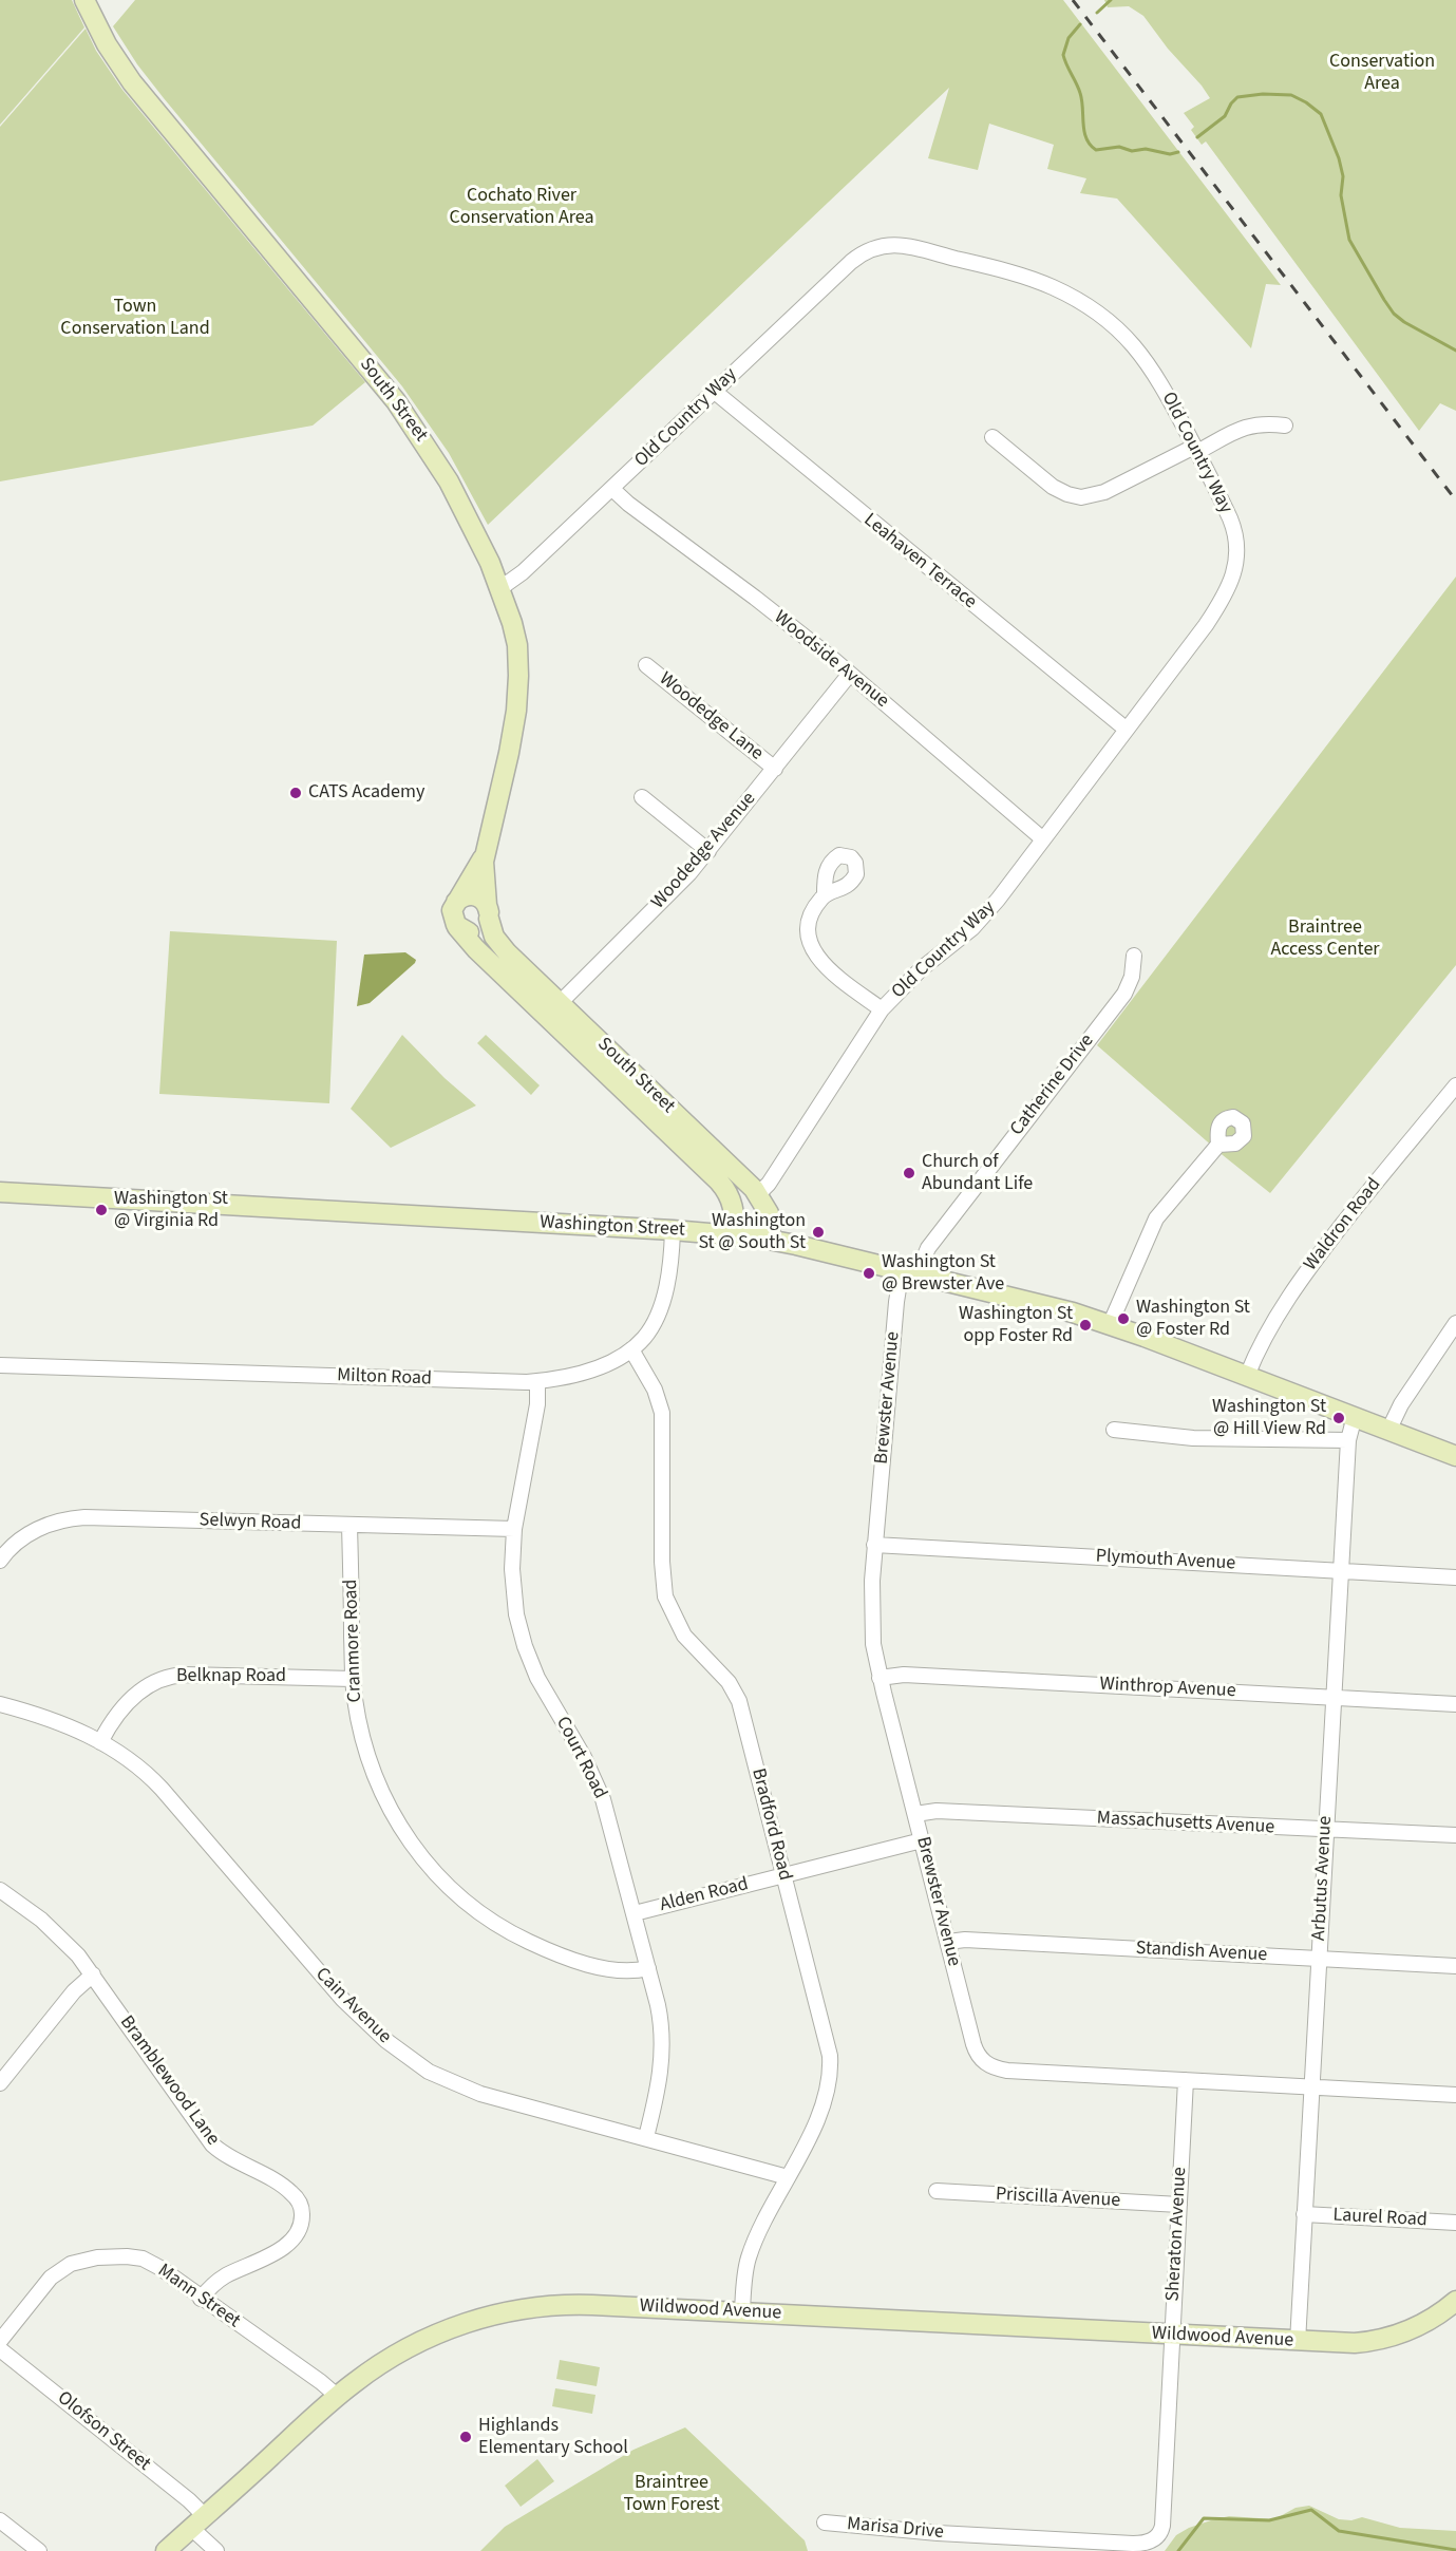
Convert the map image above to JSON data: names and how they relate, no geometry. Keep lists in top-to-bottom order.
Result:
{
  "streets": {
    "main road": ["South Street", "Washington Street", "Wildwood Avenue"],
    "street": [
      "Old Country Way",
      "Leahaven Terrace",
      "Woodside Avenue",
      "Woodedge Lane",
      "Woodedge Avenue",
      "Catherine Drive",
      "Waldron Road",
      "Milton Road",
      "Brewster Avenue",
      "Selwyn Road",
      "Plymouth Avenue",
      "Cranmore Road",
      "Belknap Road",
      "Winthrop Avenue",
      "Court Road",
      "Massachusetts Avenue",
      "Bradford Road",
      "Arbutus Avenue",
      "Alden Road",
      "Standish Avenue",
      "Cain Avenue",
      "Bramblewood Lane",
      "Priscilla Avenue",
      "Laurel Road",
      "Sheraton Avenue",
      "Mann Street",
      "Olofson Street",
      "Marisa Drive"
    ]
  },
  "crossings": [
    ["South Street", "Old Country Way"],
    ["South Street", "Woodedge Avenue"],
    ["South Street", "Washington Street"],
    ["Old Country Way", "Leahaven Terrace"],
    ["Old Country Way", "Woodside Avenue"],
    ["Woodside Avenue", "Woodedge Avenue"],
    ["Woodedge Lane", "Woodedge Avenue"],
    ["Catherine Drive", "Washington Street"],
    ["Catherine Drive", "Brewster Avenue"],
    ["Waldron Road", "Washington Street"],
    ["Washington Street", "Milton Road"],
    ["Washington Street", "Brewster Avenue"],
    ["Washington Street", "Arbutus Avenue"],
    ["Milton Road", "Court Road"],
    ["Milton Road", "Bradford Road"],
    ["Brewster Avenue", "Plymouth Avenue"],
    ["Brewster Avenue", "Winthrop Avenue"],
    ["Brewster Avenue", "Massachusetts Avenue"],
    ["Brewster Avenue", "Arbutus Avenue"],
    ["Brewster Avenue", "Alden Road"],
    ["Brewster Avenue", "Standish Avenue"],
    ["Brewster Avenue", "Sheraton Avenue"],
    ["Selwyn Road", "Cranmore Road"],
    ["Selwyn Road", "Court Road"],
    ["Plymouth Avenue", "Arbutus Avenue"],
    ["Cranmore Road", "Belknap Road"],
    ["Cranmore Road", "Court Road"],
    ["Belknap Road", "Cain Avenue"],
    ["Winthrop Avenue", "Arbutus Avenue"],
    ["Court Road", "Alden Road"],
    ["Court Road", "Cain Avenue"],
    ["Massachusetts Avenue", "Arbutus Avenue"],
    ["Bradford Road", "Alden Road"],
    ["Bradford Road", "Cain Avenue"],
    ["Bradford Road", "Wildwood Avenue"],
    ["Arbutus Avenue", "Standish Avenue"],
    ["Arbutus Avenue", "Laurel Road"],
    ["Arbutus Avenue", "Wildwood Avenue"],
    ["Bramblewood Lane", "Mann Street"],
    ["Priscilla Avenue", "Sheraton Avenue"],
    ["Sheraton Avenue", "Wildwood Avenue"],
    ["Sheraton Avenue", "Marisa Drive"],
    ["Mann Street", "Wildwood Avenue"],
    ["Wildwood Avenue", "Olofson Street"]
  ],
  "parks": [
    "Conservation Area",
    "Cochato River Conservation Area",
    "Town Conservation Land",
    "Braintree Access Center",
    "Braintree Town Forest"
  ],
  "places": [
    "CATS Academy",
    "Church of Abundant Life",
    "Washington St @ Virginia Rd",
    "Washington St @ South St",
    "Washington St @ Brewster Ave",
    "Washington St @ Foster Rd",
    "Washington St opp Foster Rd",
    "Washington St @ Hill View Rd",
    "Highlands Elementary School"
  ]
}
